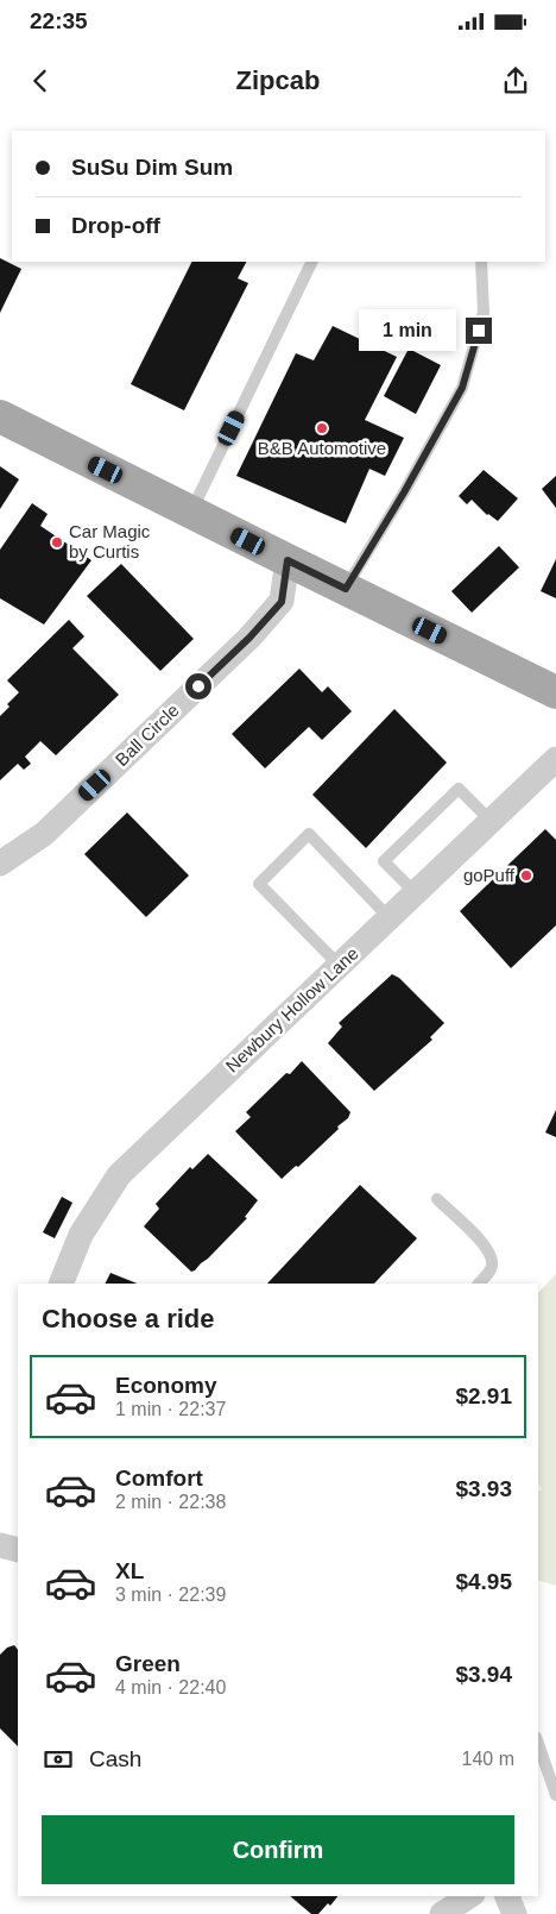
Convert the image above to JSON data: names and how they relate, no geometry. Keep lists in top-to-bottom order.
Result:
{
  "streets": {
    "street": ["Ball Circle", "Newbury Hollow Lane"]
  },
  "places": ["B&B Automotive", "Car Magic by Curtis", "goPuff"],
  "page": {
    "status": "22:35",
    "header": "Zipcab",
    "banner": ["SuSu Dim Sum", "Drop-off"],
    "bubble": "1 min",
    "heading": "Choose a ride",
    "list": [
      {
        "name": "Economy",
        "note": "1 min · 22:37",
        "value": "$2.91"
      },
      {
        "name": "Comfort",
        "note": "2 min · 22:38",
        "value": "$3.93"
      },
      {
        "name": "XL",
        "note": "3 min · 22:39",
        "value": "$4.95"
      },
      {
        "name": "Green",
        "note": "4 min · 22:40",
        "value": "$3.94"
      }
    ],
    "pay": ["Cash", "140 m"],
    "buttons": "Confirm"
  }
}
